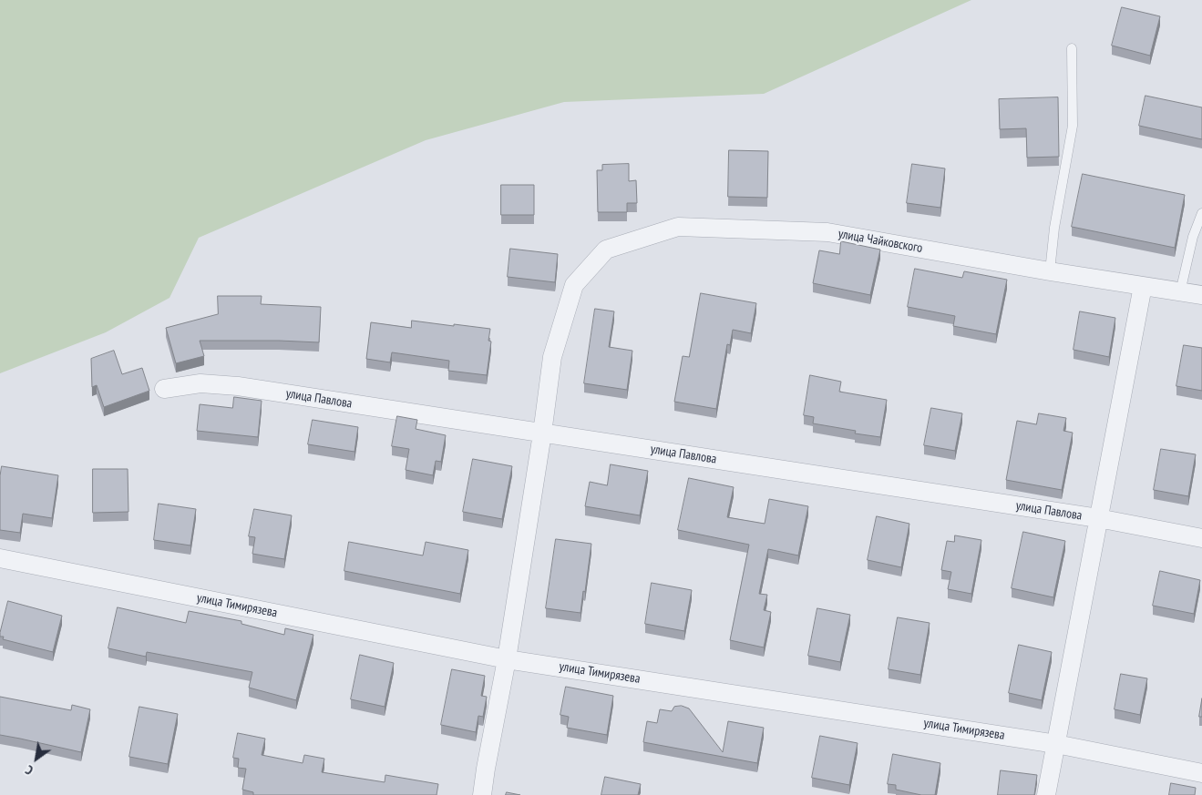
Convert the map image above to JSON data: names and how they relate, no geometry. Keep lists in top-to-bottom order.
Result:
{
  "streets": {
    "street": ["улица Чайковского", "улица Павлова", "улица Тимирязева"]
  },
  "crossings": [
    ["улица Чайковского", "улица Павлова"]
  ],
  "north": "bottom left"
}
